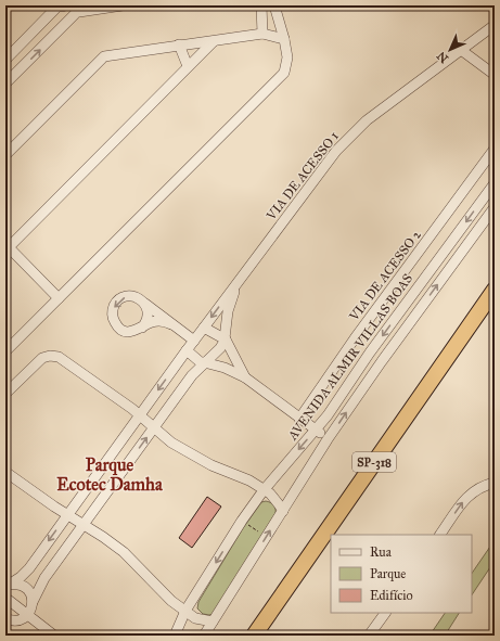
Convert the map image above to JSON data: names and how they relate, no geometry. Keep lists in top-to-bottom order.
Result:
{
  "streets": {
    "highway": ["SP-318"],
    "street": ["VIA DE ACESSO 1", "VIA DE ACESSO 2", "AVENIDA ALMIR VILLAS BOAS"]
  },
  "districts": ["Parque Ecotec Damha"],
  "legend": ["Rua", "Parque", "Edifício"],
  "north": "bottom left"
}
